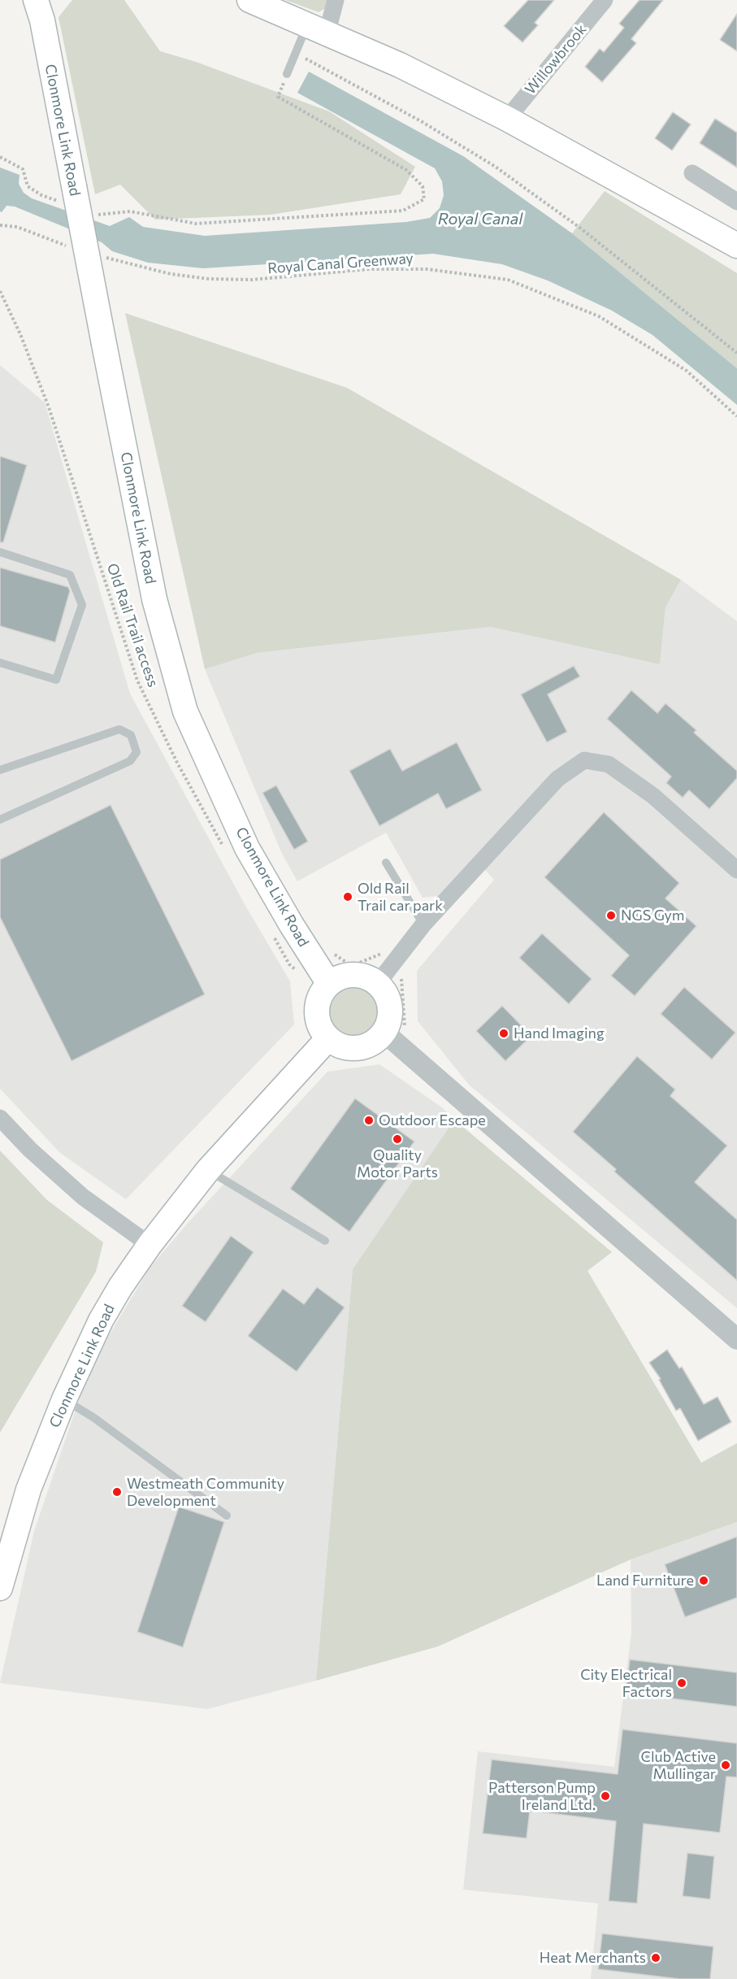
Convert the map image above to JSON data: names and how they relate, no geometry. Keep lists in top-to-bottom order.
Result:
{
  "streets": {
    "main road": ["Clonmore Link Road"],
    "street": ["Willowbrook"],
    "path": ["Royal Canal Greenway", "Old Rail Trail access"]
  },
  "water": ["Royal Canal"],
  "places": [
    "Old Rail Trail car park",
    "NGS Gym",
    "Hand Imaging",
    "Outdoor Escape",
    "Quality Motor Parts",
    "Westmeath Community Development",
    "Land Furniture",
    "City Electrical Factors",
    "Club Active Mullingar",
    "Patterson Pump Ireland Ltd.",
    "Heat Merchants"
  ]
}
